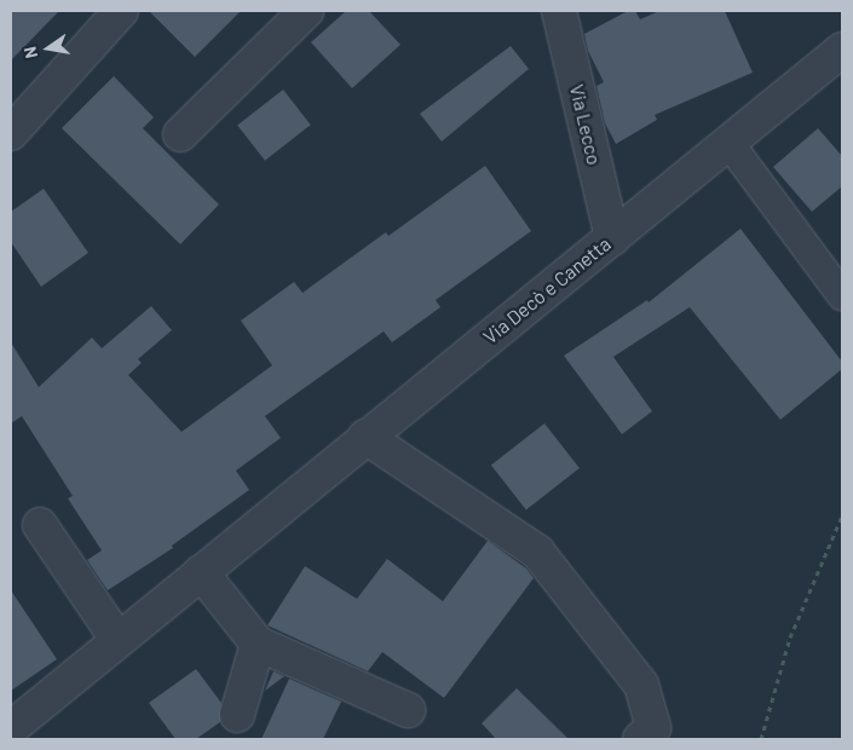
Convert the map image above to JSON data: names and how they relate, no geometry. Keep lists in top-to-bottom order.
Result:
{
  "streets": {
    "street": ["Via Lecco", "Via Decò e Canetta"]
  },
  "crossings": [
    ["Via Lecco", "Via Decò e Canetta"]
  ],
  "north": "left"
}
